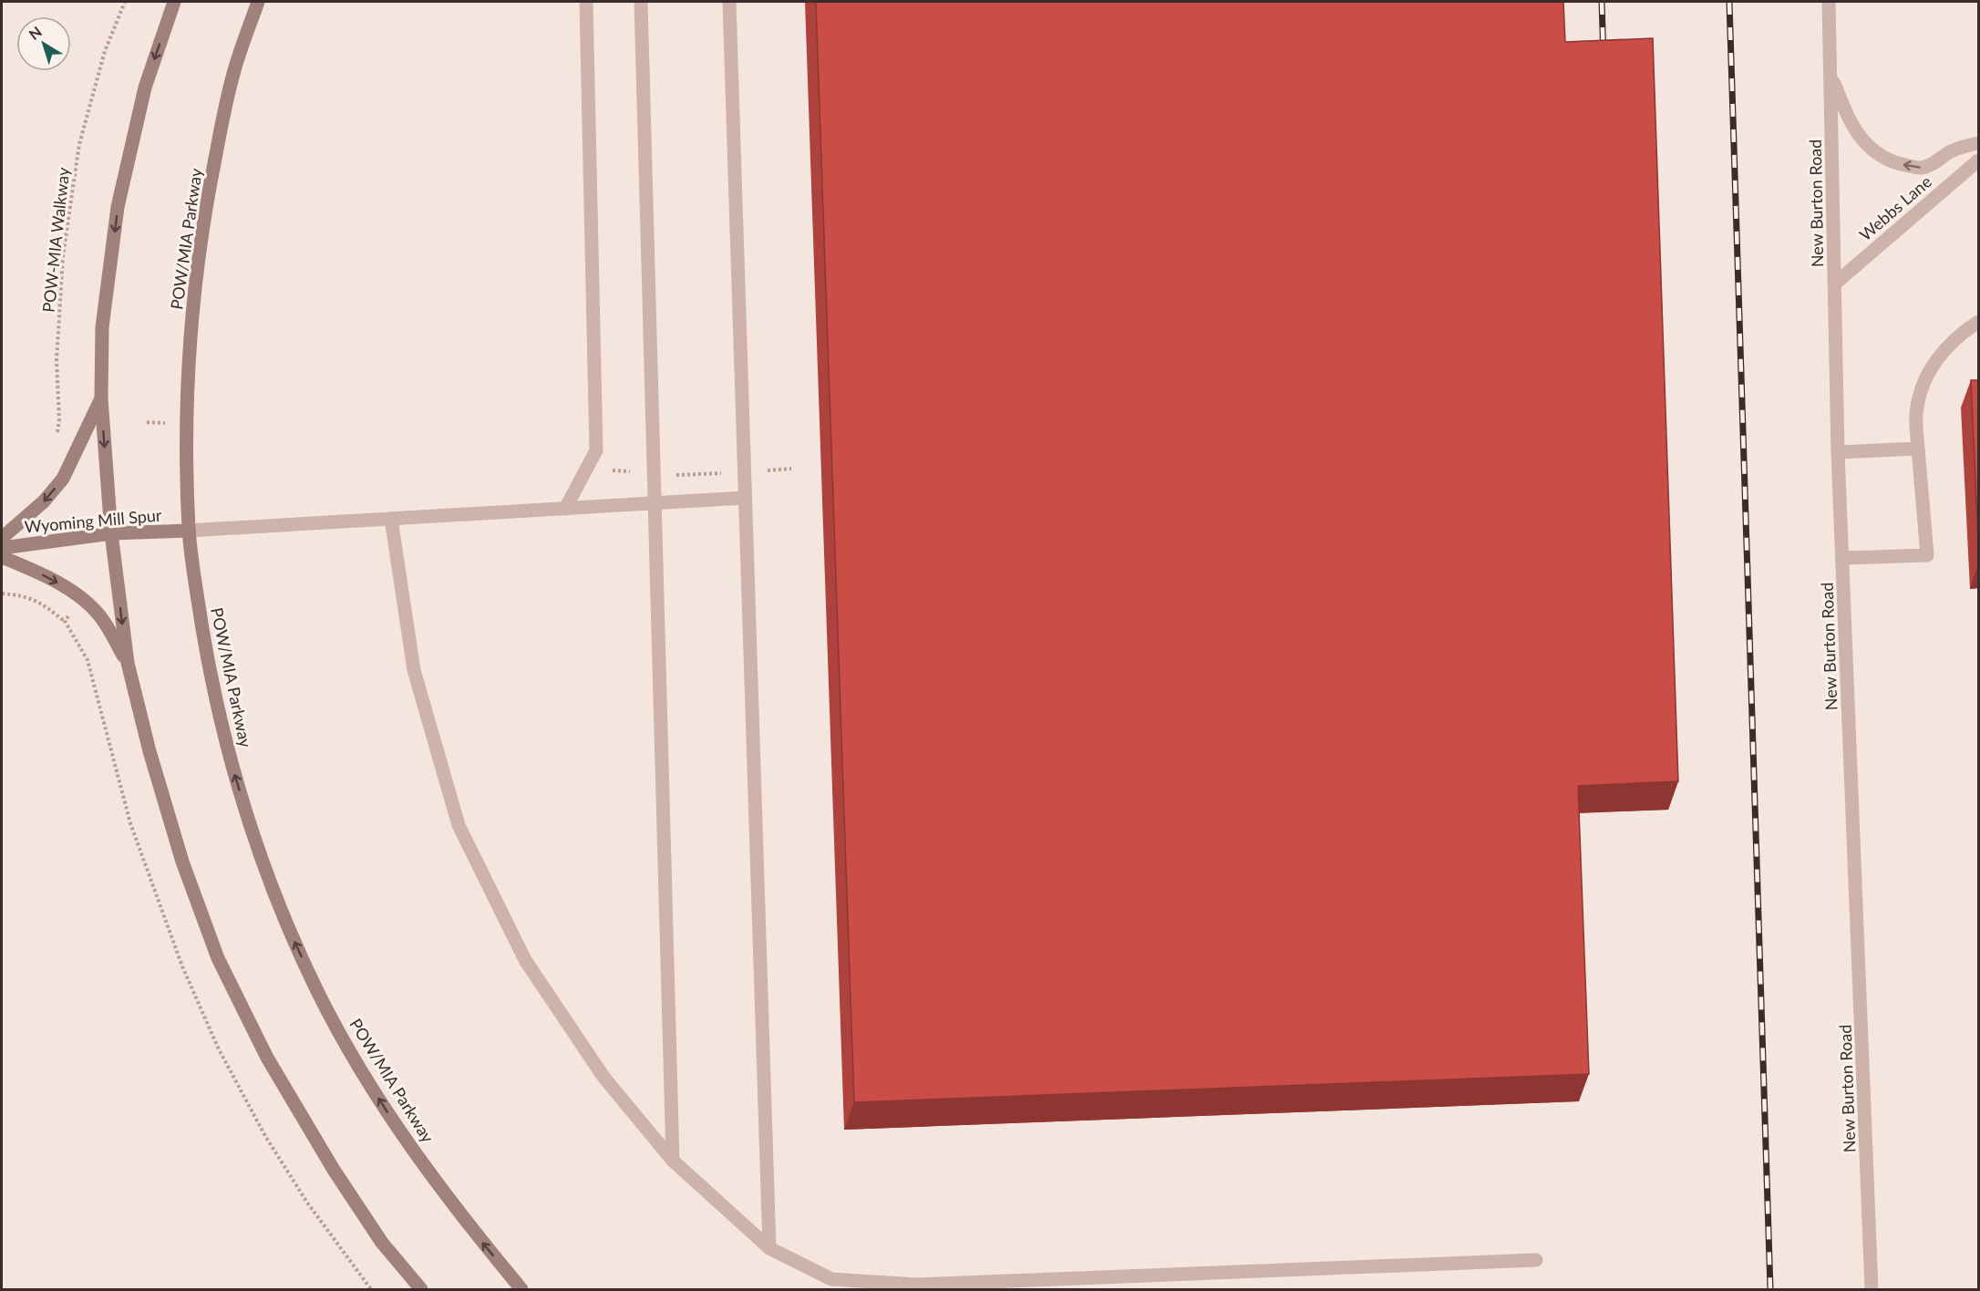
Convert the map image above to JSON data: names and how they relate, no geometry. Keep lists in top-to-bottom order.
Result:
{
  "streets": {
    "main road": ["POW/MIA Parkway", "Wyoming Mill Spur"],
    "street": ["New Burton Road", "Webbs Lane"],
    "path": ["POW-MIA Walkway"]
  },
  "crossings": [
    ["New Burton Road", "Webbs Lane"],
    ["POW/MIA Parkway", "Wyoming Mill Spur"]
  ],
  "north": "top left"
}
